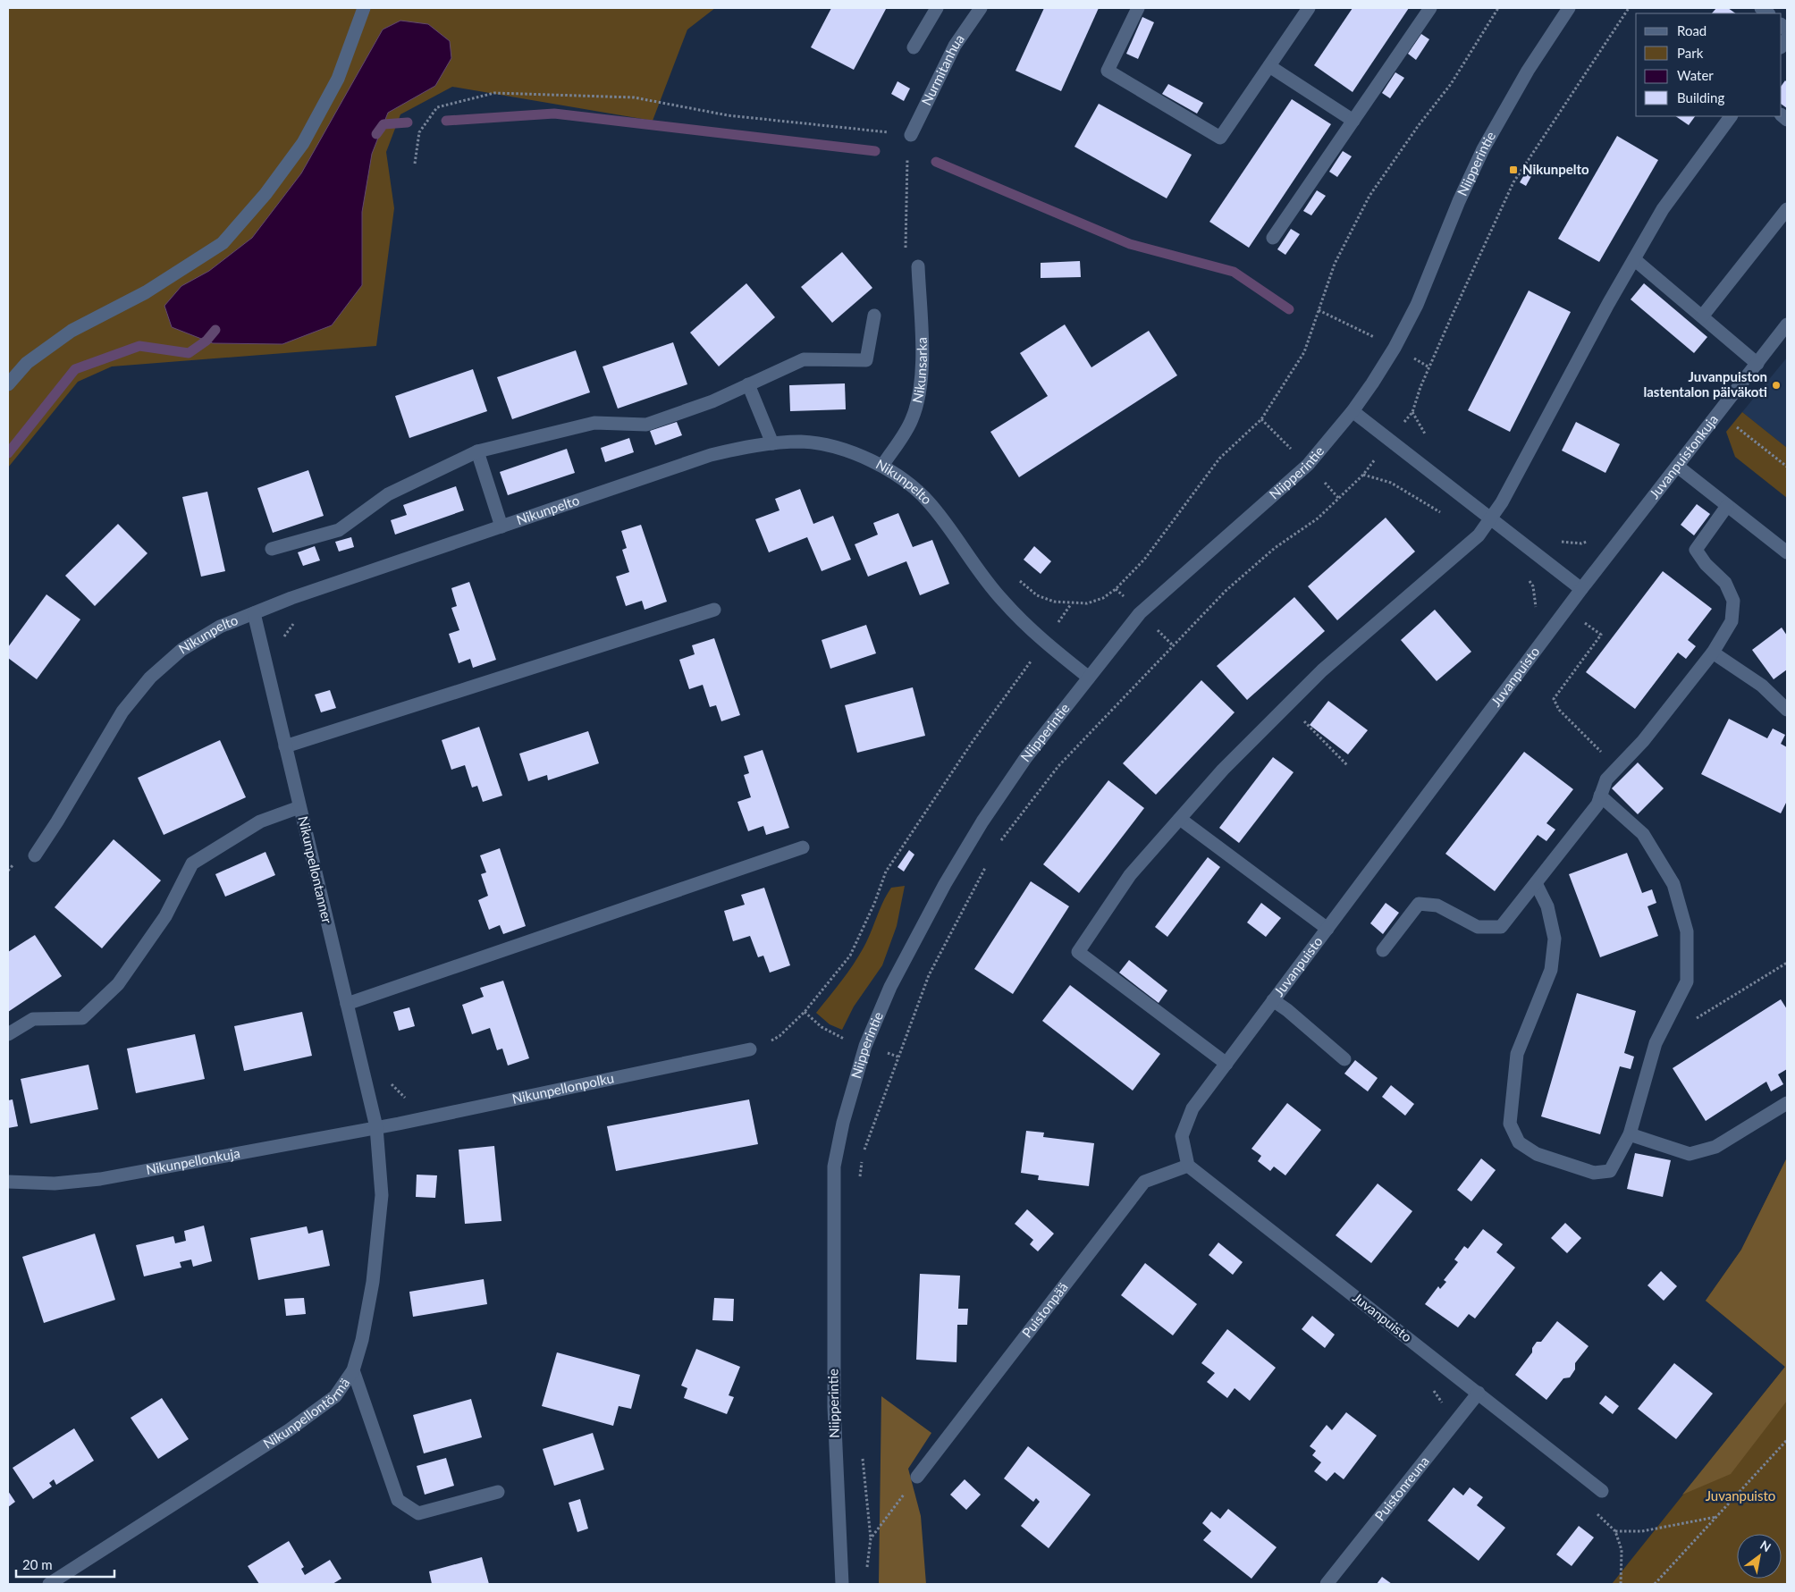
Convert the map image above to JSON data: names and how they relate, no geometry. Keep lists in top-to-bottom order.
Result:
{
  "streets": {
    "street": [
      "Nurmitanhua",
      "Niipperintie",
      "Nikunsarka",
      "Juvanpuistonkuja",
      "Nikunpelto",
      "Juvanpuisto",
      "Nikunpellontanner",
      "Nikunpellonpolku",
      "Nikunpellonkuja",
      "Puistonpää",
      "Nikunpellontörmä",
      "Puistonreuna"
    ]
  },
  "crossings": [
    ["Niipperintie", "Nikunpelto"],
    ["Nikunsarka", "Nikunpelto"],
    ["Juvanpuistonkuja", "Juvanpuisto"],
    ["Nikunpelto", "Nikunpellontanner"],
    ["Juvanpuisto", "Puistonpää"],
    ["Juvanpuisto", "Puistonreuna"],
    ["Nikunpellontanner", "Nikunpellonpolku"],
    ["Nikunpellontanner", "Nikunpellonkuja"],
    ["Nikunpellontanner", "Nikunpellontörmä"],
    ["Nikunpellonpolku", "Nikunpellonkuja"],
    ["Nikunpellonpolku", "Nikunpellontörmä"],
    ["Nikunpellonkuja", "Nikunpellontörmä"]
  ],
  "parks": ["Juvanpuisto"],
  "places": {
    "transit": ["Nikunpelto"],
    "other": ["Juvanpuiston lastentalon päiväkoti"]
  },
  "legend": [
    "Road",
    "Park",
    "Water",
    "Building"
  ],
  "scale_bar": "20 m",
  "north": "top right"
}
